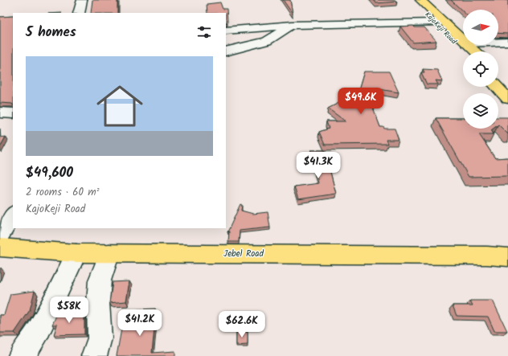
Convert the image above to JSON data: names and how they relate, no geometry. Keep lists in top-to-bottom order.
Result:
{
  "streets": {
    "main road": ["KajoKeji Road", "Jebel Road"]
  },
  "north": "right",
  "page": {
    "heading": "5 homes",
    "list": [
      {
        "name": "$49,600",
        "note": "2 rooms · 60 m² · KajoKeji Road"
      }
    ],
    "price": [
      "$49.6K",
      "$41.3K",
      "$58K",
      "$41.2K",
      "$62.6K"
    ]
  }
}
